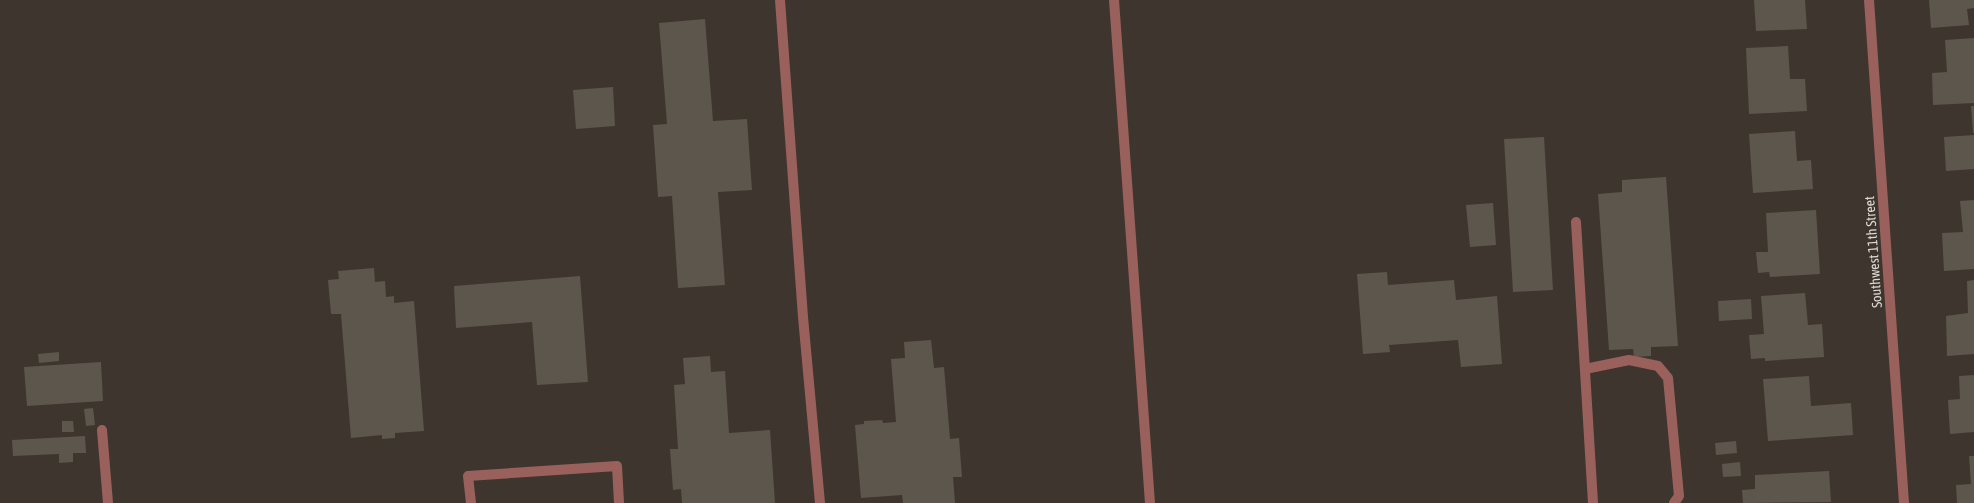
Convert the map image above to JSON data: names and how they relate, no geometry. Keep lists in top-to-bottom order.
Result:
{
  "streets": {
    "street": ["Southwest 11th Street"]
  }
}
